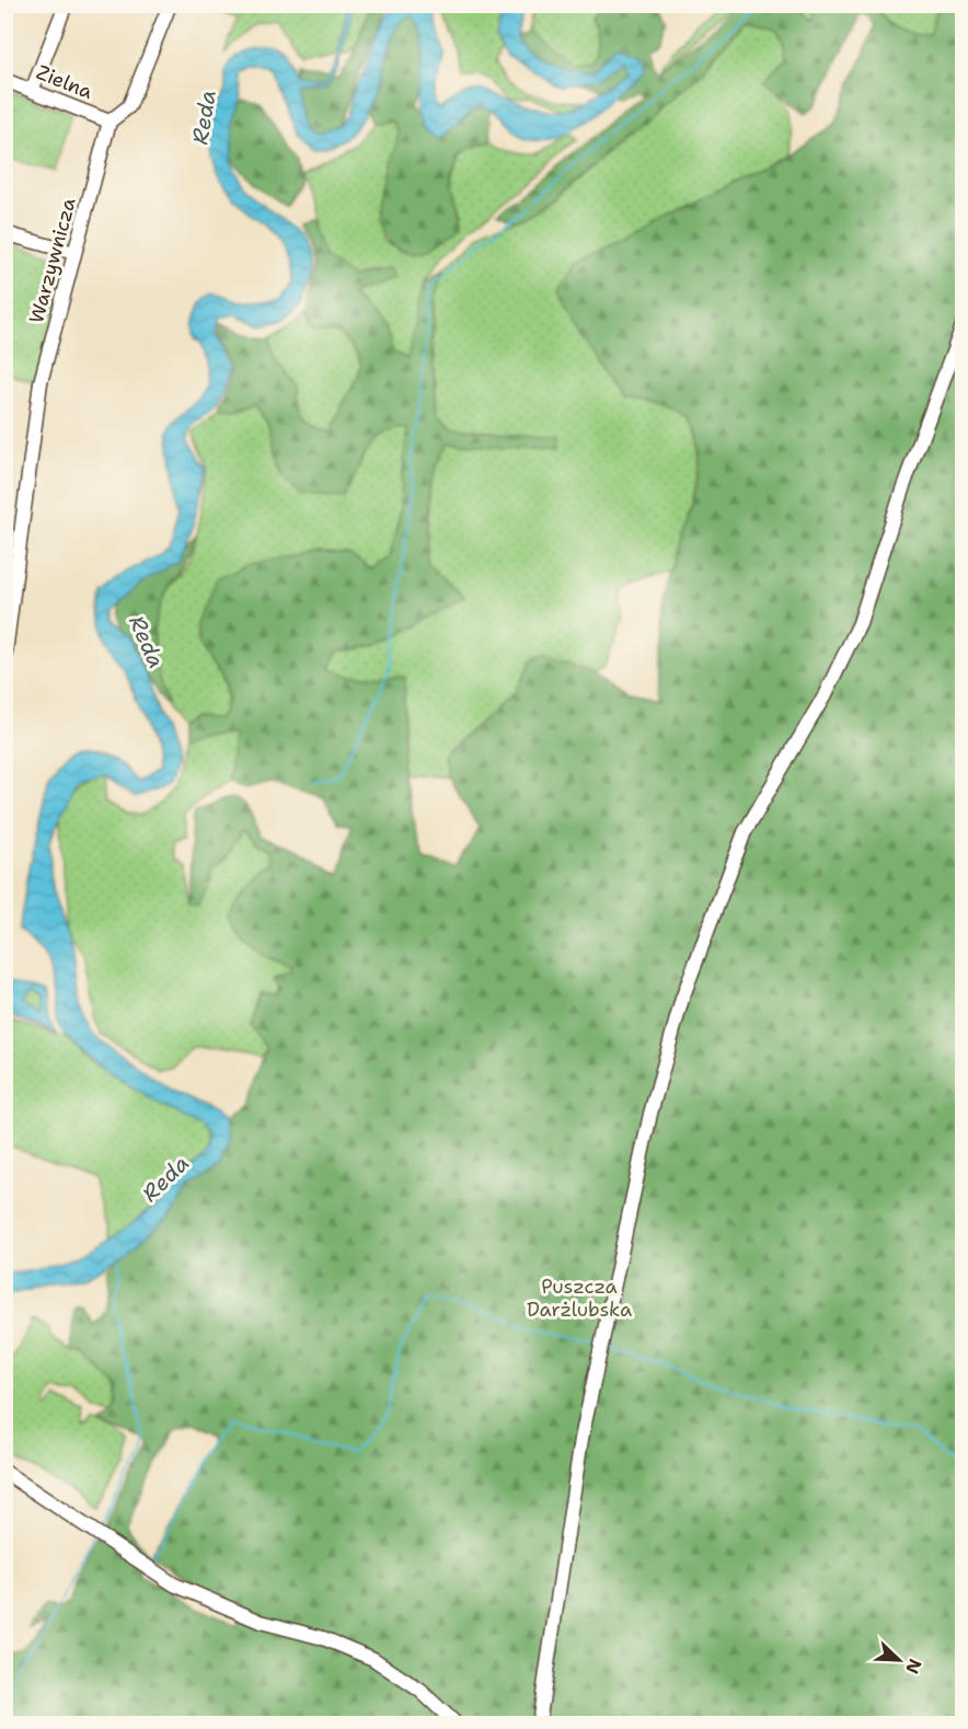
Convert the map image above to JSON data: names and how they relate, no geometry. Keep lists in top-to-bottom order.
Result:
{
  "streets": {
    "street": ["Zielna", "Warzywnicza"]
  },
  "crossings": [
    ["Zielna", "Warzywnicza"]
  ],
  "water": ["Reda"],
  "parks": ["Puszcza Darżlubska"],
  "north": "bottom right"
}
